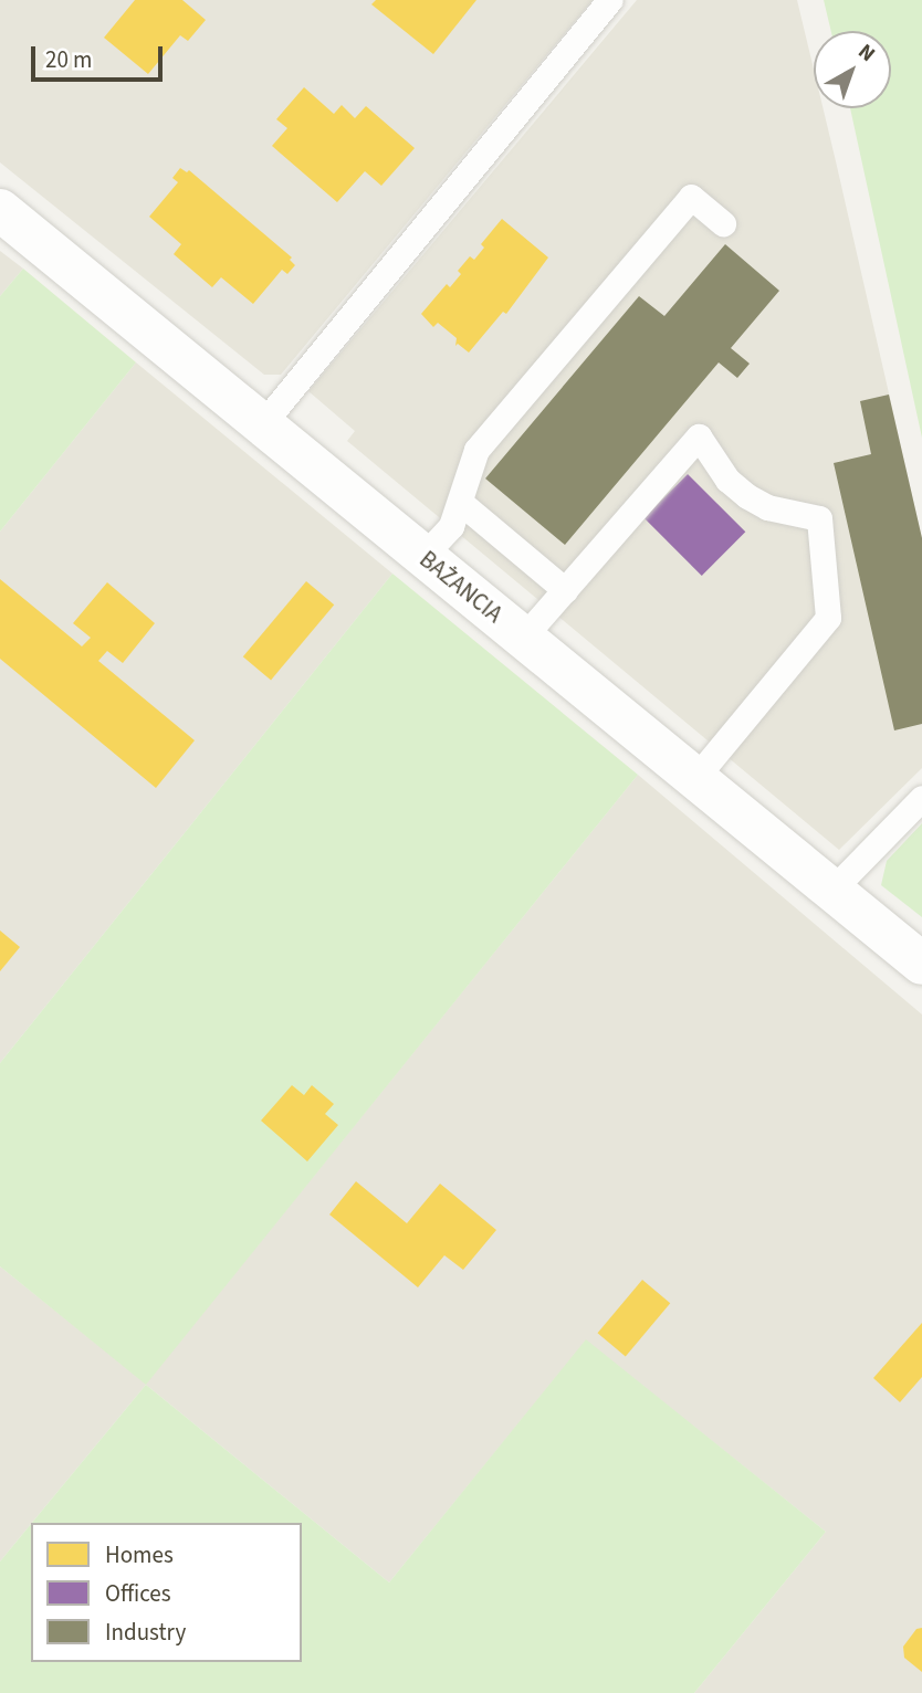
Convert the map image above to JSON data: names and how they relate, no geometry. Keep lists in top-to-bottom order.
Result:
{
  "streets": {
    "street": ["BAŻANCIA"]
  },
  "legend": ["Homes", "Offices", "Industry"],
  "scale_bar": "20 m",
  "north": "top right"
}
